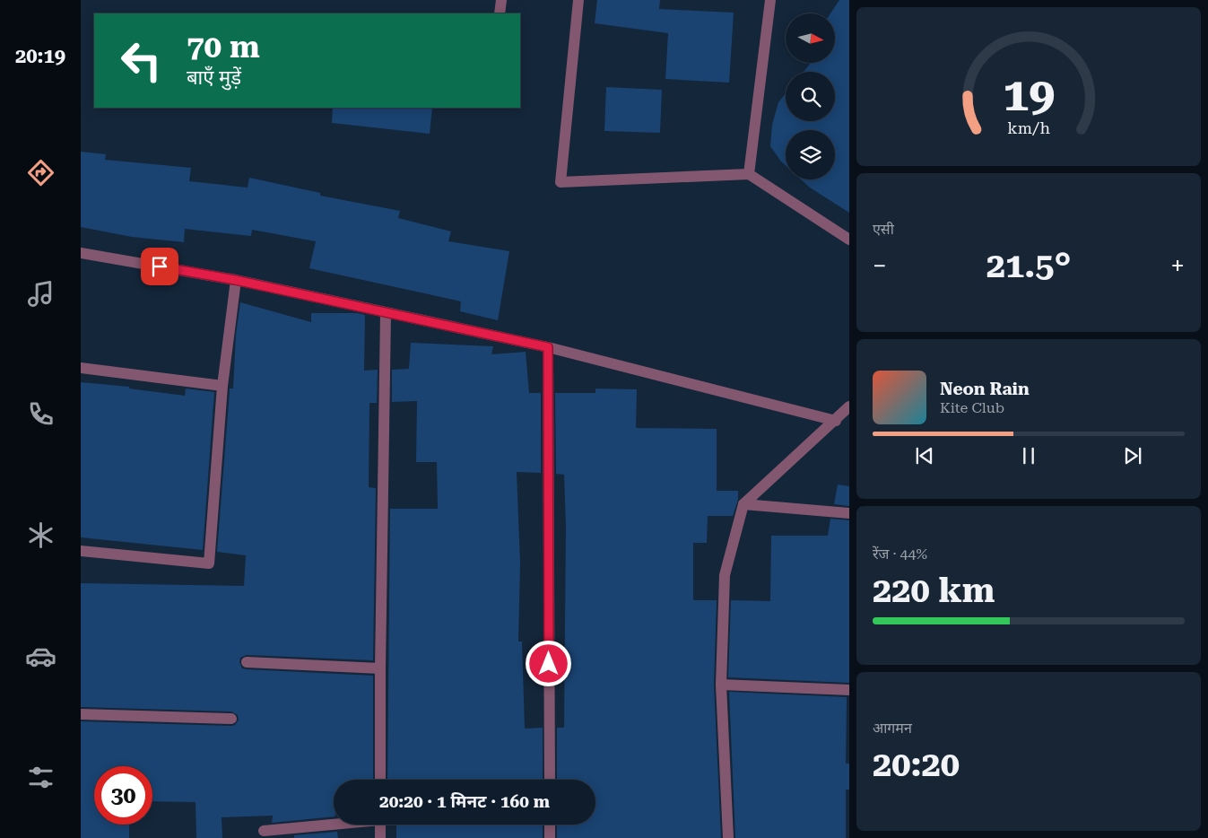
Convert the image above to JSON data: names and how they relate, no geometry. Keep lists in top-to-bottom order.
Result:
{
  "north": "right",
  "page": {
    "tabs": "20:19",
    "turn": ["70 m", "बाएँ मुड़ें"],
    "tile": [
      "एसी",
      ["रेंज · 44%", "220 km"],
      ["आगमन", "20:20"]
    ],
    "heat": ["−", "21.5°", "+"],
    "song": ["Neon Rain", "Kite Club"],
    "limit": "30",
    "trip": "20:20 · 1 मिनट · 160 m",
    "gauge": ["19", "km/h"]
  }
}
